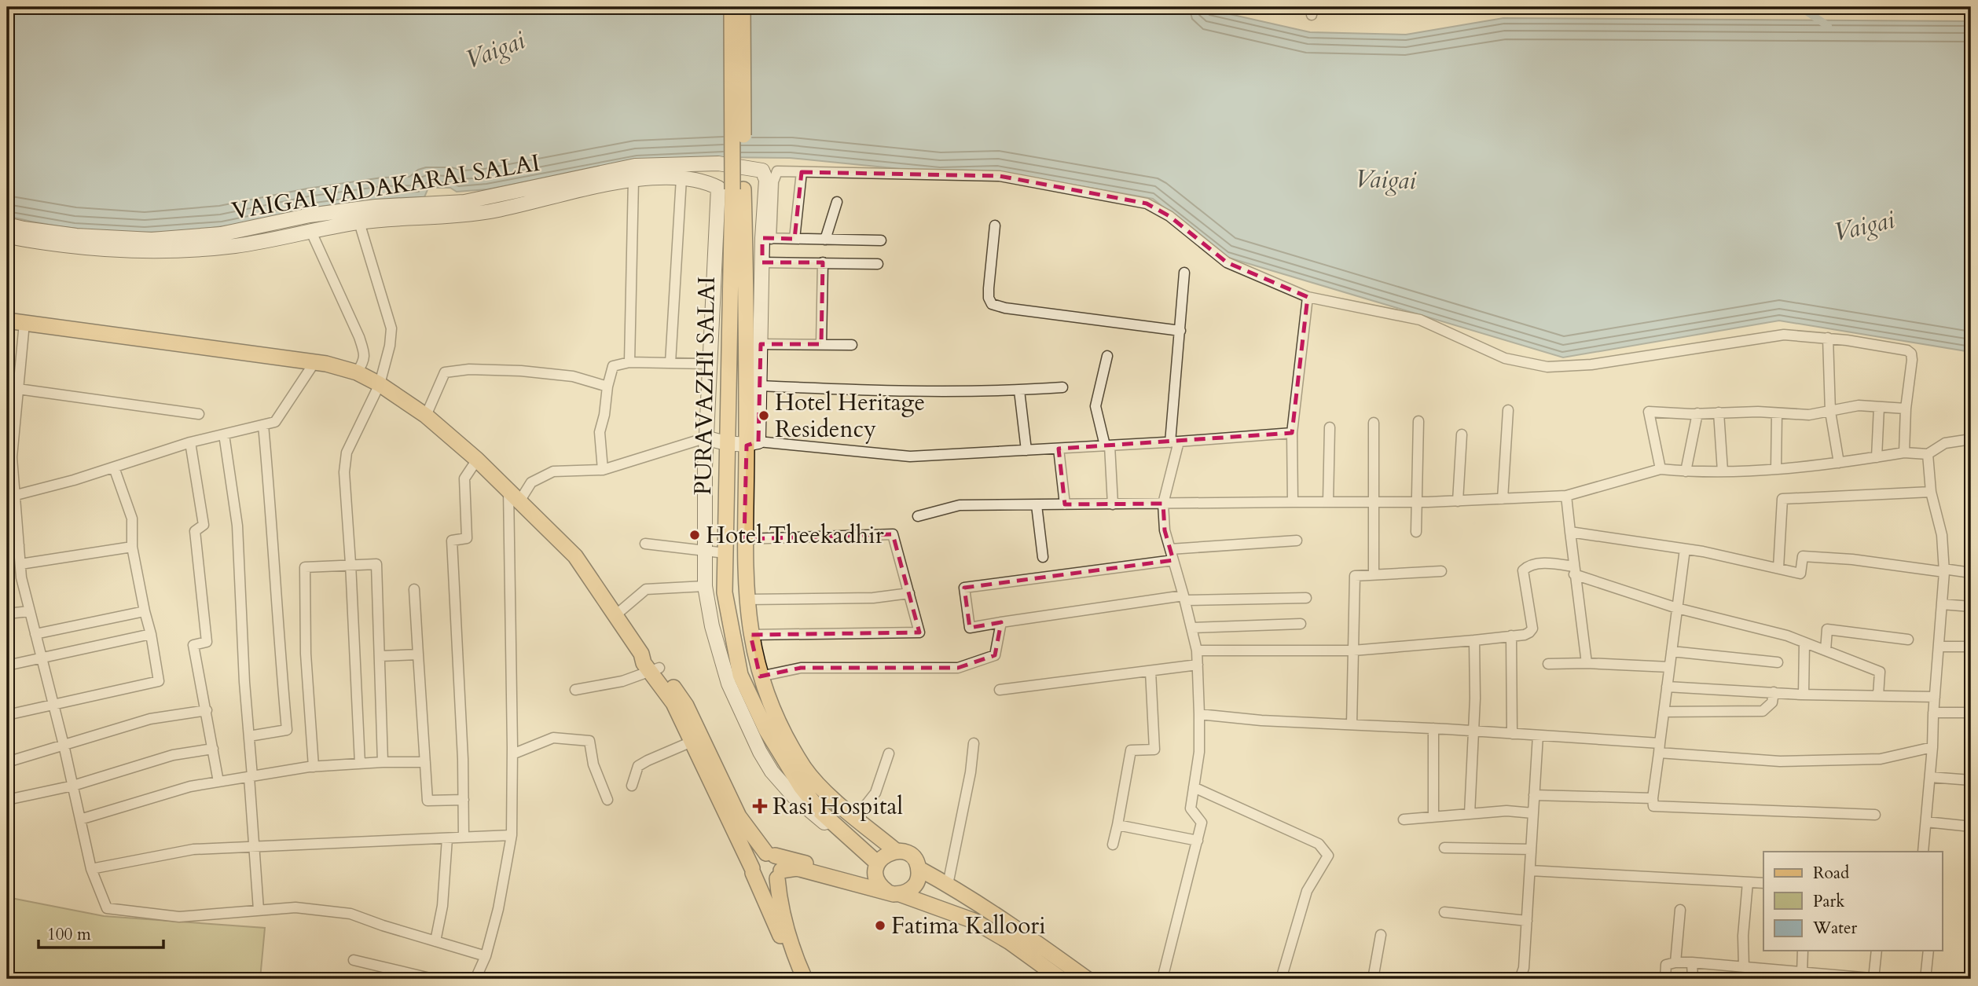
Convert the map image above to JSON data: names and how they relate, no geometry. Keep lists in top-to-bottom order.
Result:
{
  "streets": {
    "main road": ["VAIGAI VADAKARAI SALAI", "PURAVAZHI SALAI"]
  },
  "crossings": [
    ["VAIGAI VADAKARAI SALAI", "PURAVAZHI SALAI"]
  ],
  "water": ["Vaigai"],
  "places": {
    "other": ["Hotel Heritage Residency", "Hotel Theekadhir", "Fatima Kalloori"],
    "health": ["Rasi Hospital"]
  },
  "legend": ["Road", "Park", "Water"],
  "scale_bar": "100 m"
}
